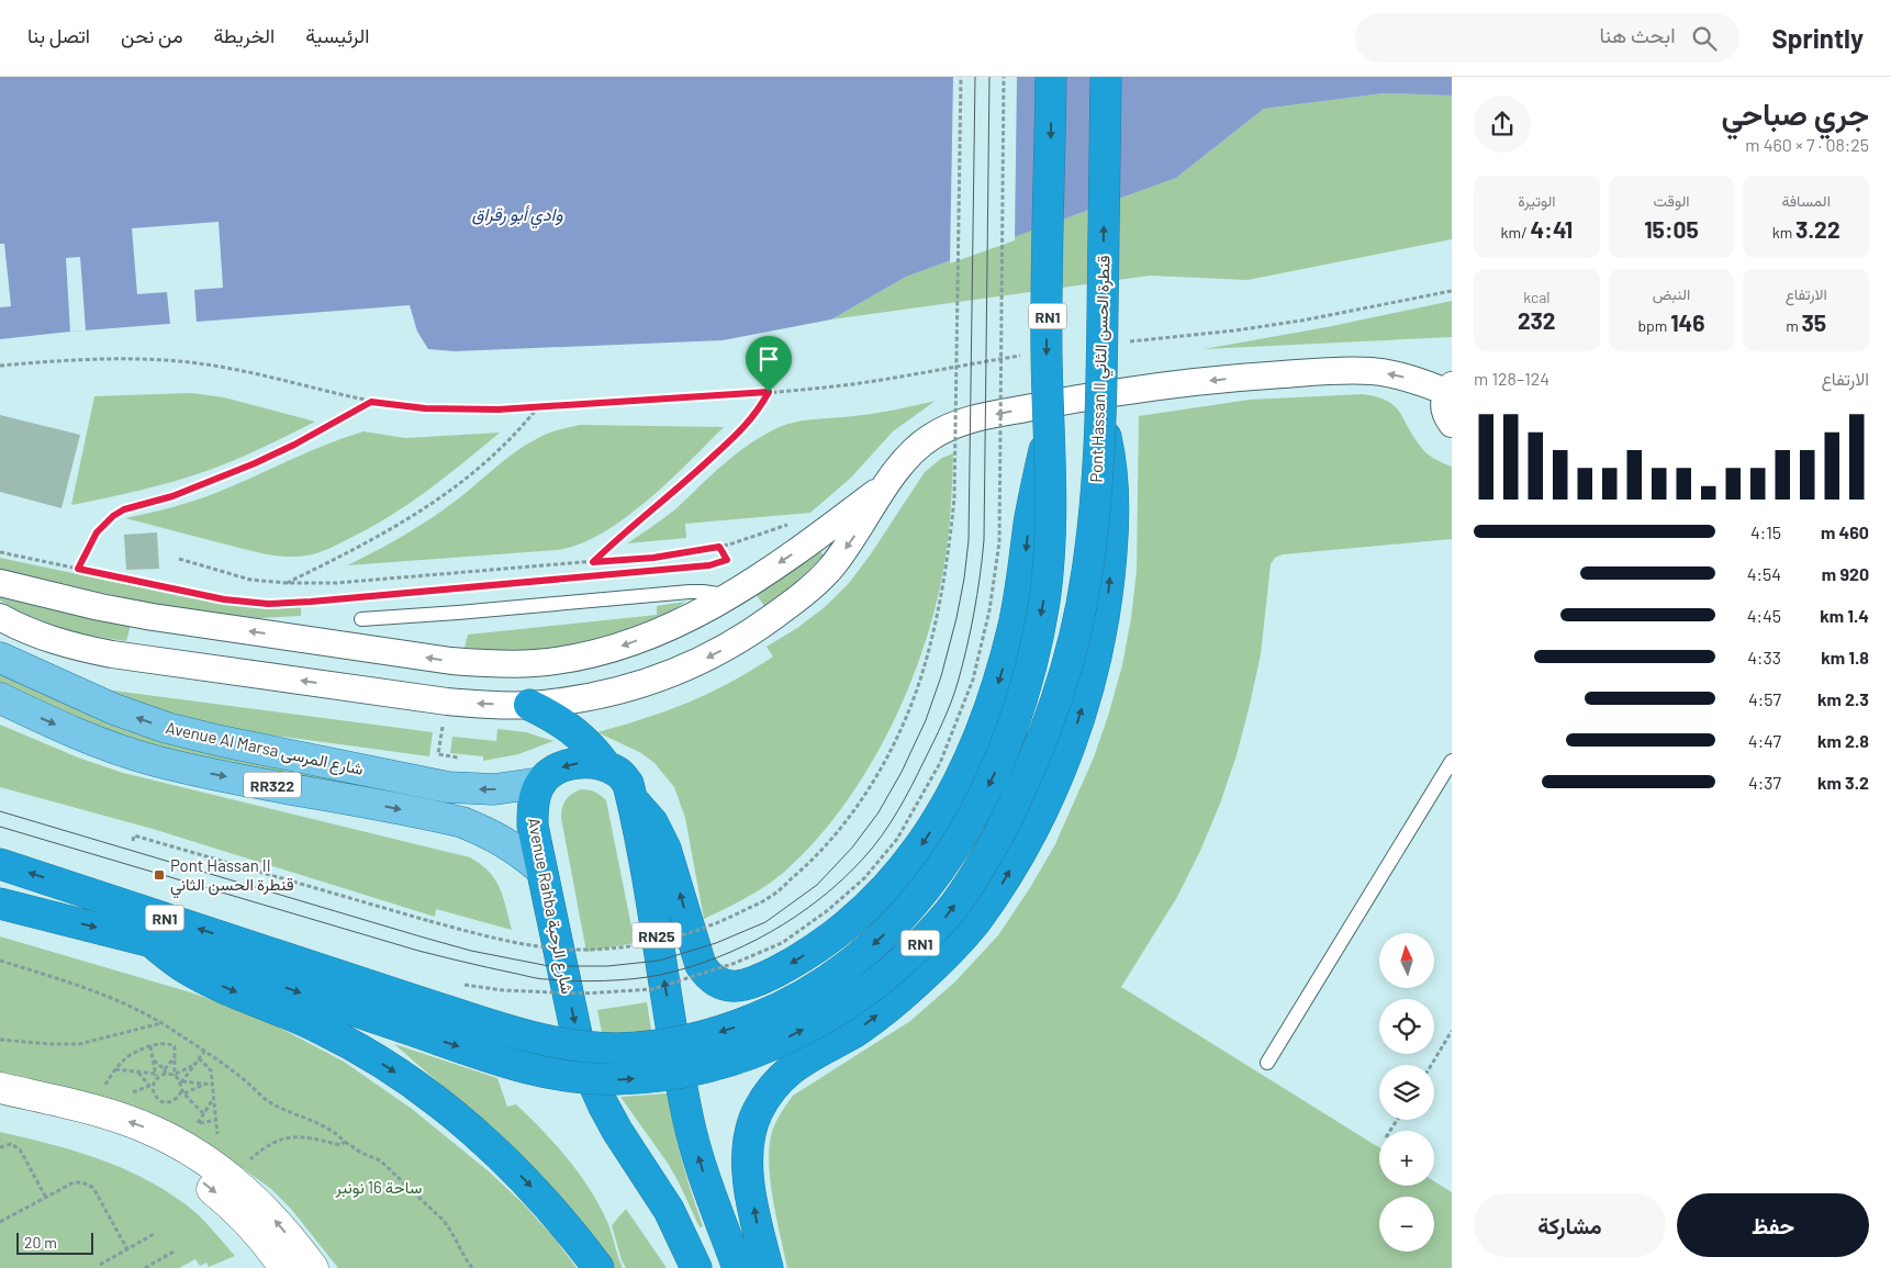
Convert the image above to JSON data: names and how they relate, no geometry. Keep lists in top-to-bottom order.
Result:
{
  "streets": {
    "highway": [
      "RN1",
      "Pont Hassan II قنطرة الحسن الثاني",
      "Avenue Rahba شارع الرحبة",
      "RN25"
    ],
    "main road": ["Avenue Al Marsa شارع المرسى", "RR322"]
  },
  "crossings": [
    ["RN1", "Pont Hassan II قنطرة الحسن الثاني"],
    ["Avenue Al Marsa شارع المرسى", "Avenue Rahba شارع الرحبة"]
  ],
  "water": ["وادي أبو رقراق"],
  "parks": ["ساحة 16 نونبر"],
  "places": {
    "transit": ["Pont Hassan II قنطرة الحسن الثاني"]
  },
  "scale_bar": "20 m",
  "north": "top",
  "page": {
    "header": "Sprintly",
    "search": "ابحث هنا",
    "nav": [
      "الرئيسية",
      "الخريطة",
      "من نحن",
      "اتصل بنا"
    ],
    "heading": ["جري صباحي", "08:25 · 7 × 460 m"],
    "stats": [
      ["المسافة", "3.22 km"],
      ["الوقت", "15:05"],
      ["الوتيرة", "4:41 /km"],
      ["الارتفاع", "35 m"],
      ["النبض", "146 bpm"],
      ["kcal", "232"]
    ],
    "chart": ["الارتفاع", "124–128 m"],
    "list": [
      {
        "name": "460 m",
        "note": "4:15"
      },
      {
        "name": "920 m",
        "note": "4:54"
      },
      {
        "name": "1.4 km",
        "note": "4:45"
      },
      {
        "name": "1.8 km",
        "note": "4:33"
      },
      {
        "name": "2.3 km",
        "note": "4:57"
      },
      {
        "name": "2.8 km",
        "note": "4:47"
      },
      {
        "name": "3.2 km",
        "note": "4:37"
      }
    ],
    "map_buttons": ["+", "−"],
    "buttons": ["حفظ", "مشاركة"],
    "scale": "20 m"
  }
}
